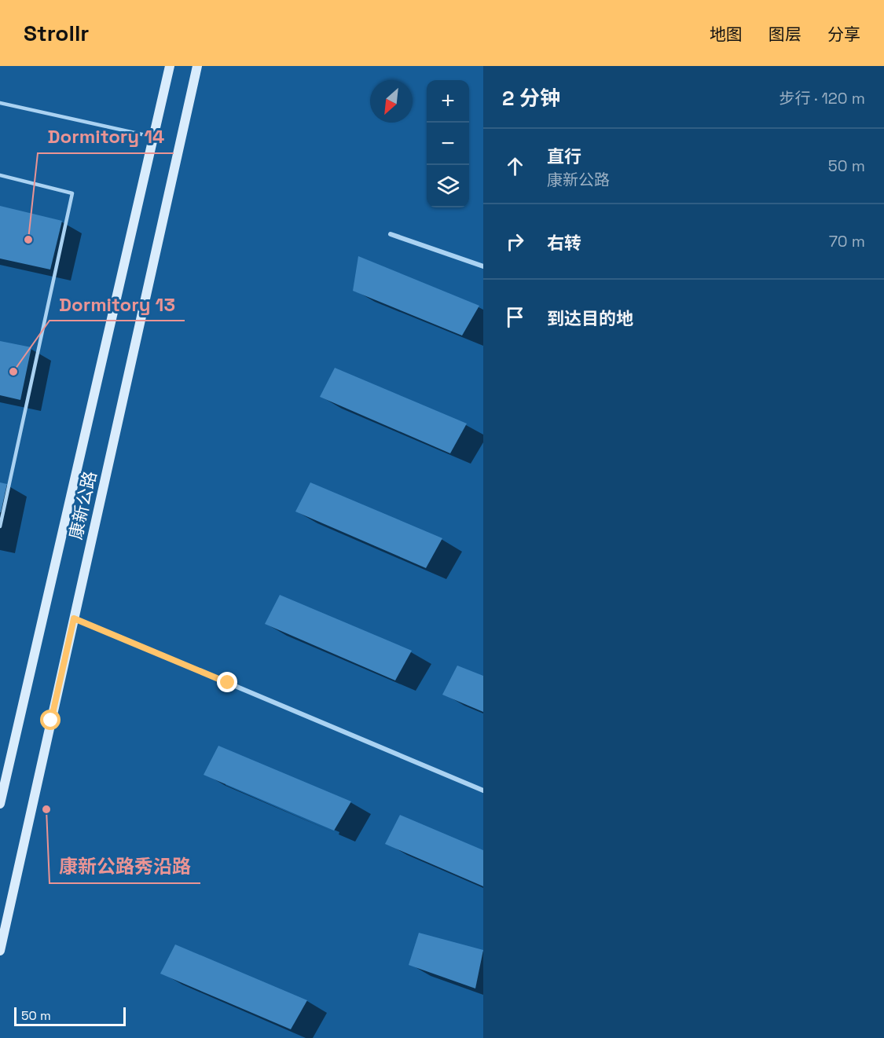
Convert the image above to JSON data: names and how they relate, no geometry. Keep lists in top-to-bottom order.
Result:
{
  "streets": {
    "main road": ["康新公路"]
  },
  "places": ["Dormitory 14", "Dormitory 13", "康新公路秀沿路"],
  "scale_bar": "50 m",
  "north": "bottom left",
  "page": {
    "header": "Strollr",
    "nav": ["地图", "图层", "分享"],
    "heading": ["2 分钟", "步行 · 120 m"],
    "map_buttons": ["+", "−"],
    "list": [
      ["直行", "康新公路", "50 m"],
      ["右转", "70 m"],
      "到达目的地"
    ],
    "scale": "50 m"
  }
}
